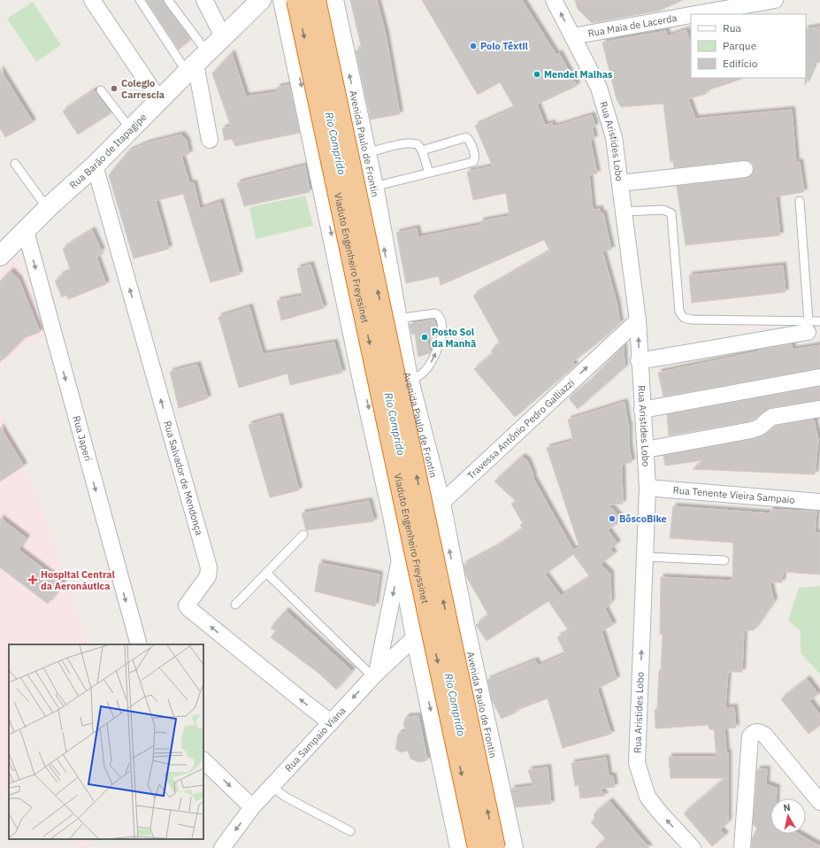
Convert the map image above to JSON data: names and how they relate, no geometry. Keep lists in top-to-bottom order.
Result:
{
  "streets": {
    "highway": ["Viaduto Engenheiro Freyssinet"],
    "main road": ["Avenida Paulo de Frontin", "Rua Barão de Itapagipe"],
    "street": [
      "Rua Maia de Lacerda",
      "Rua Aristides Lobo",
      "Travessa Antônio Pedro Galliazzi",
      "Rua Japeri",
      "Rua Salvador de Mendonça",
      "Rua Tenente Vieira Sampaio",
      "Rua Sampaio Viana"
    ]
  },
  "crossings": [
    ["Rua Maia de Lacerda", "Rua Aristides Lobo"],
    ["Rua Aristides Lobo", "Travessa Antônio Pedro Galliazzi"],
    ["Rua Aristides Lobo", "Rua Tenente Vieira Sampaio"],
    ["Avenida Paulo de Frontin", "Travessa Antônio Pedro Galliazzi"],
    ["Rua Barão de Itapagipe", "Rua Japeri"],
    ["Rua Barão de Itapagipe", "Rua Salvador de Mendonça"],
    ["Rua Salvador de Mendonça", "Rua Sampaio Viana"]
  ],
  "one_way": [
    "Rua Aristides Lobo",
    "Travessa Antônio Pedro Galliazzi",
    "Rua Japeri",
    "Rua Salvador de Mendonça",
    "Rua Sampaio Viana"
  ],
  "water": ["Rio Comprido"],
  "places": {
    "other": [
      "Polo Têxtil",
      "Mendel Malhas",
      "Colegio Carrescia",
      "Posto Sol da Manhã",
      "BôscoBike"
    ],
    "health": ["Hospital Central da Aeronáutica"]
  },
  "legend": ["Rua", "Parque", "Edifício"],
  "north": "top"
}
